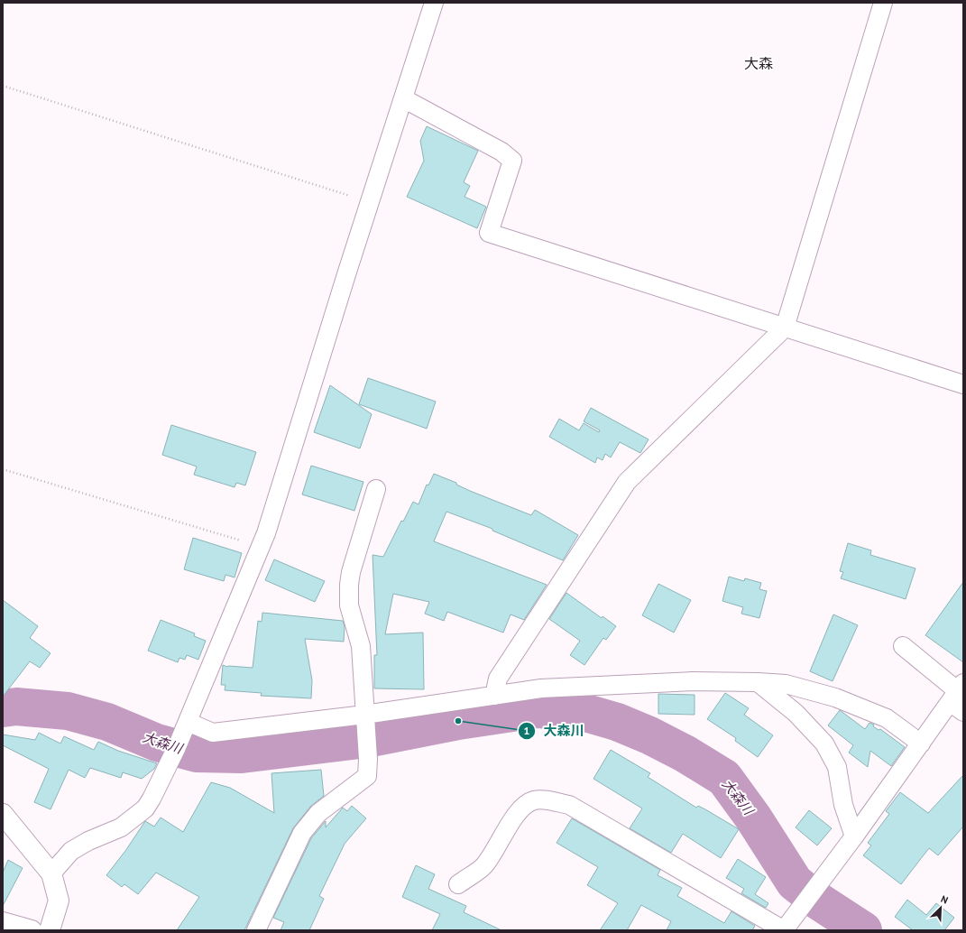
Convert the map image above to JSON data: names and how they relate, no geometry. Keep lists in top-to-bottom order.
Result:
{
  "districts": ["大森"],
  "water": ["大森川"],
  "places": ["大森川"],
  "north": "top right"
}
